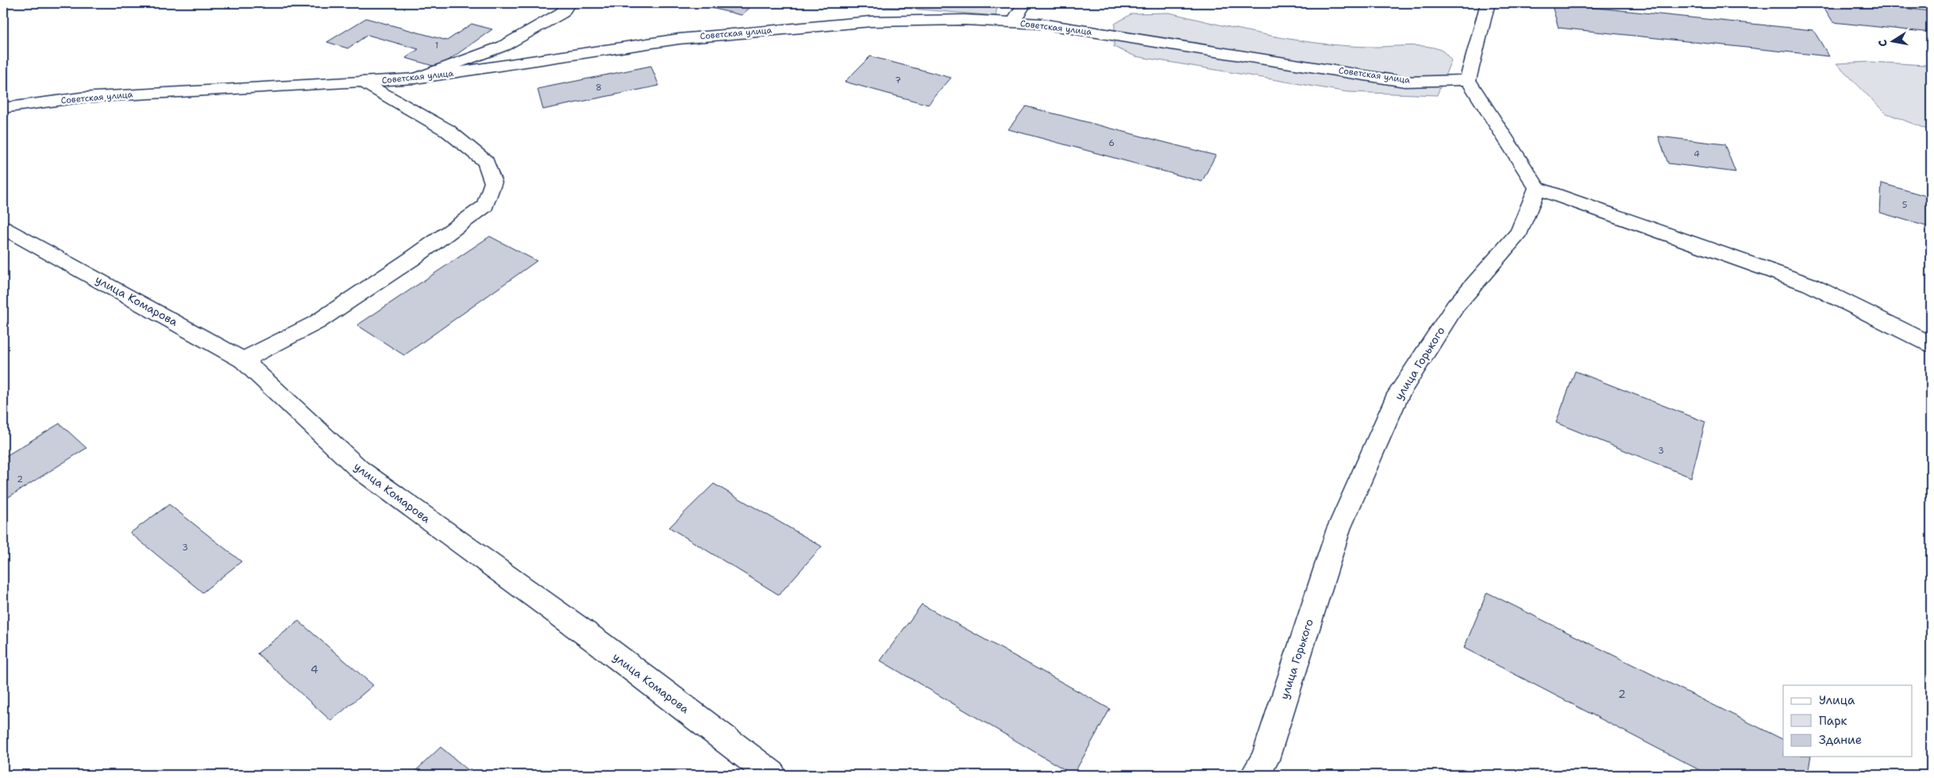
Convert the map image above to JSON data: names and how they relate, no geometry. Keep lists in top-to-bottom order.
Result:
{
  "streets": {
    "street": ["Советская улица", "улица Комарова", "улица Горького"]
  },
  "house_numbers": [
    "1",
    "7",
    "8",
    "6",
    "4",
    "5",
    "3",
    "2",
    "3",
    "4",
    "2"
  ],
  "legend": ["Улица", "Парк", "Здание"],
  "north": "left"
}
